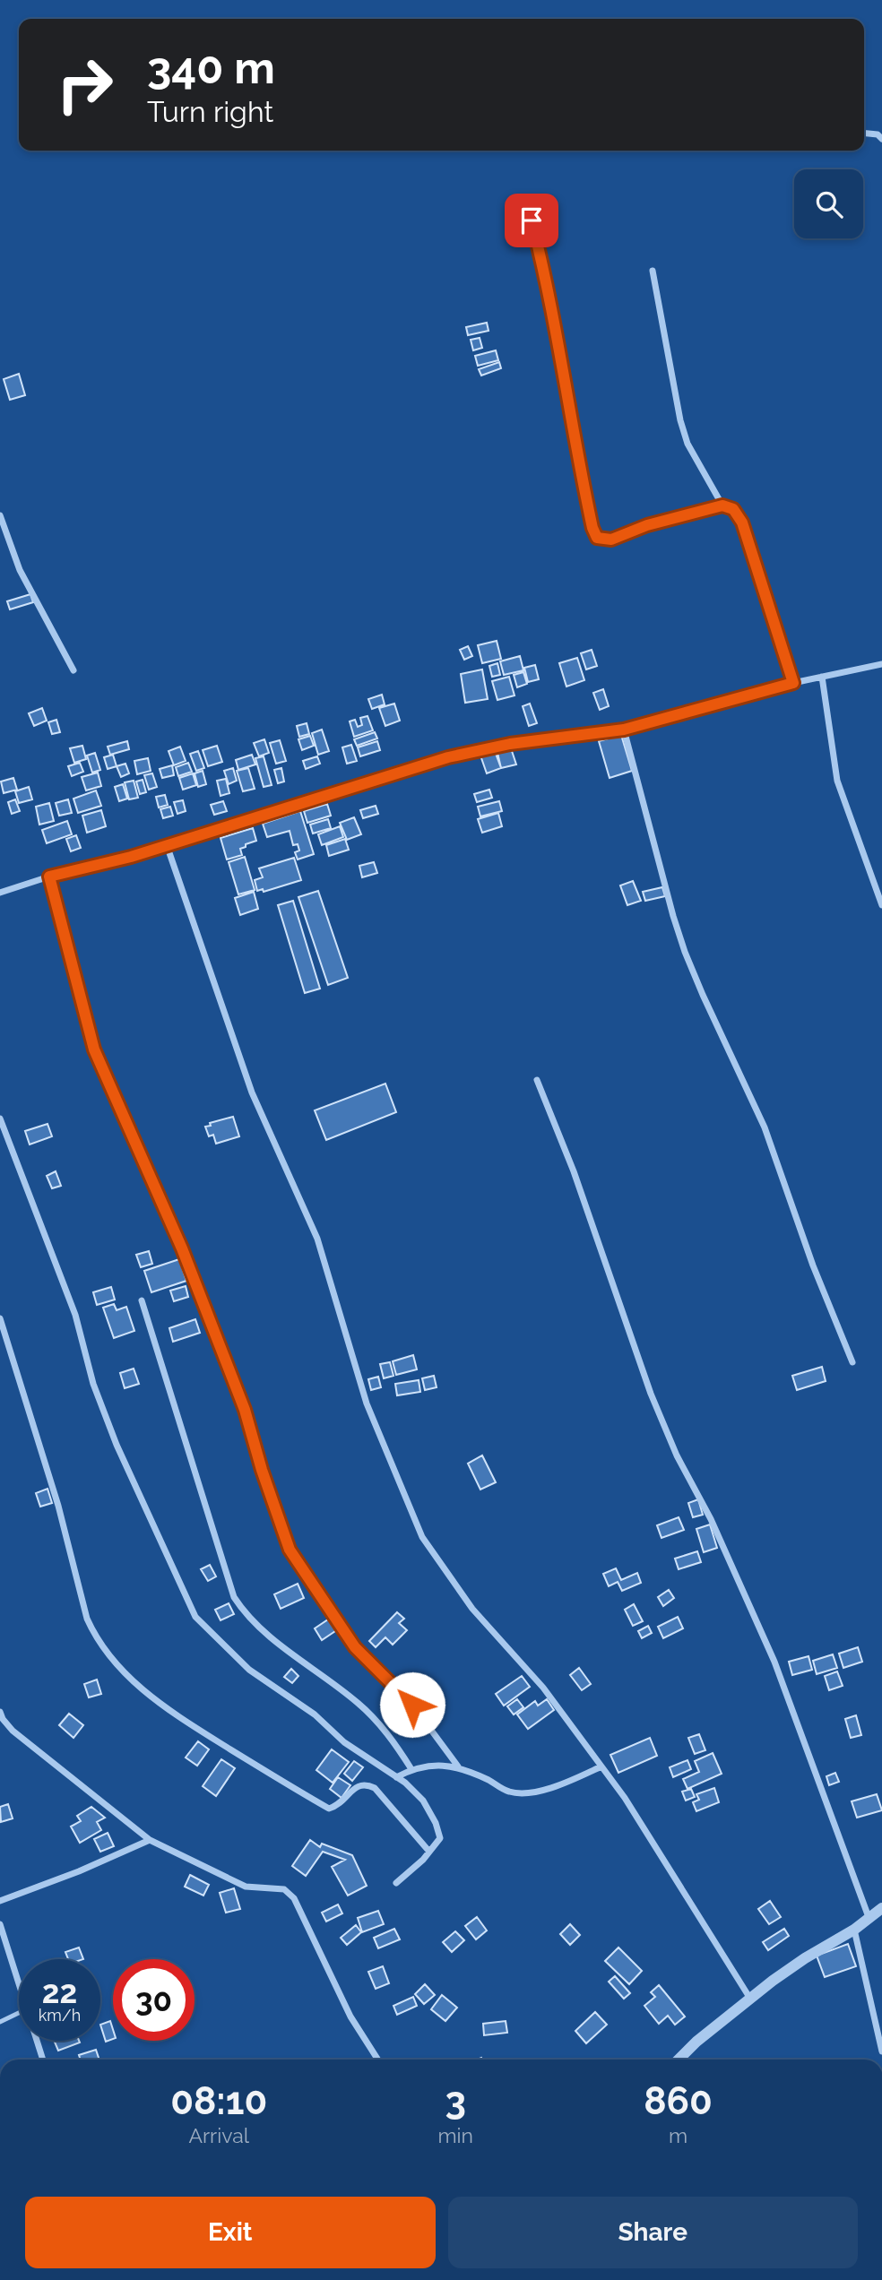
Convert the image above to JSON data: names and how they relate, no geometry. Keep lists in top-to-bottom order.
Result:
{
  "page": {
    "turn": ["340 m", "Turn right"],
    "speed": "22 km/h",
    "limit": "30",
    "eta": [
      "08:10",
      "Arrival",
      "3",
      "min",
      "860",
      "m"
    ],
    "buttons": ["Exit", "Share"]
  }
}
